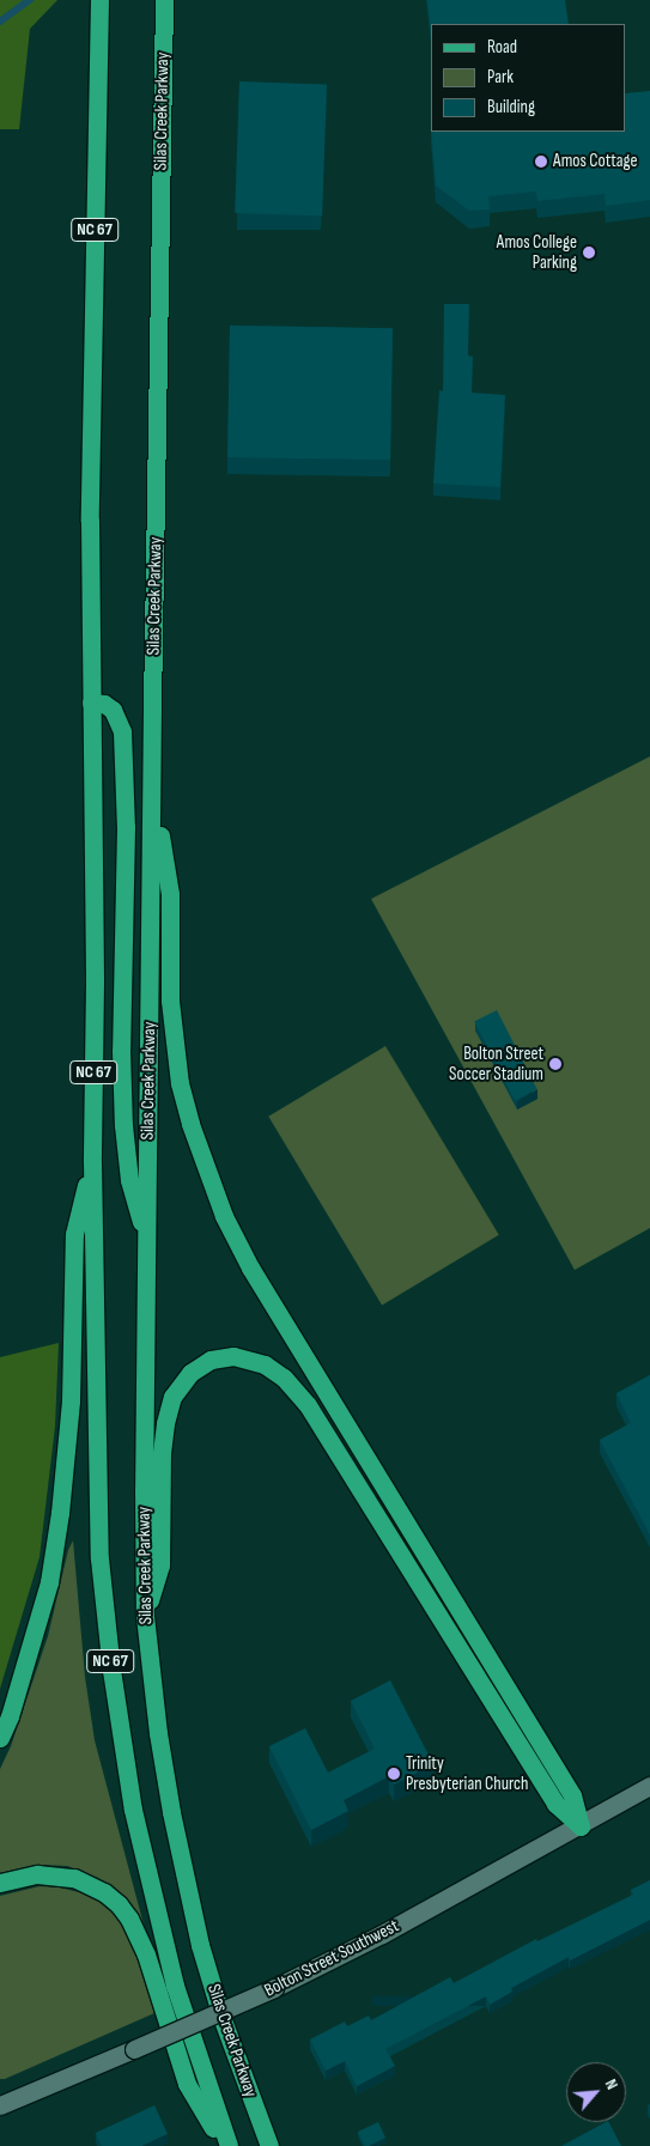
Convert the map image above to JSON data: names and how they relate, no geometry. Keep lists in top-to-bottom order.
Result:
{
  "streets": {
    "main road": ["Silas Creek Parkway", "NC 67"],
    "street": ["Bolton Street Southwest"]
  },
  "places": [
    "Amos Cottage",
    "Amos College Parking",
    "Bolton Street Soccer Stadium",
    "Trinity Presbyterian Church"
  ],
  "legend": ["Road", "Park", "Building"],
  "north": "top right"
}
